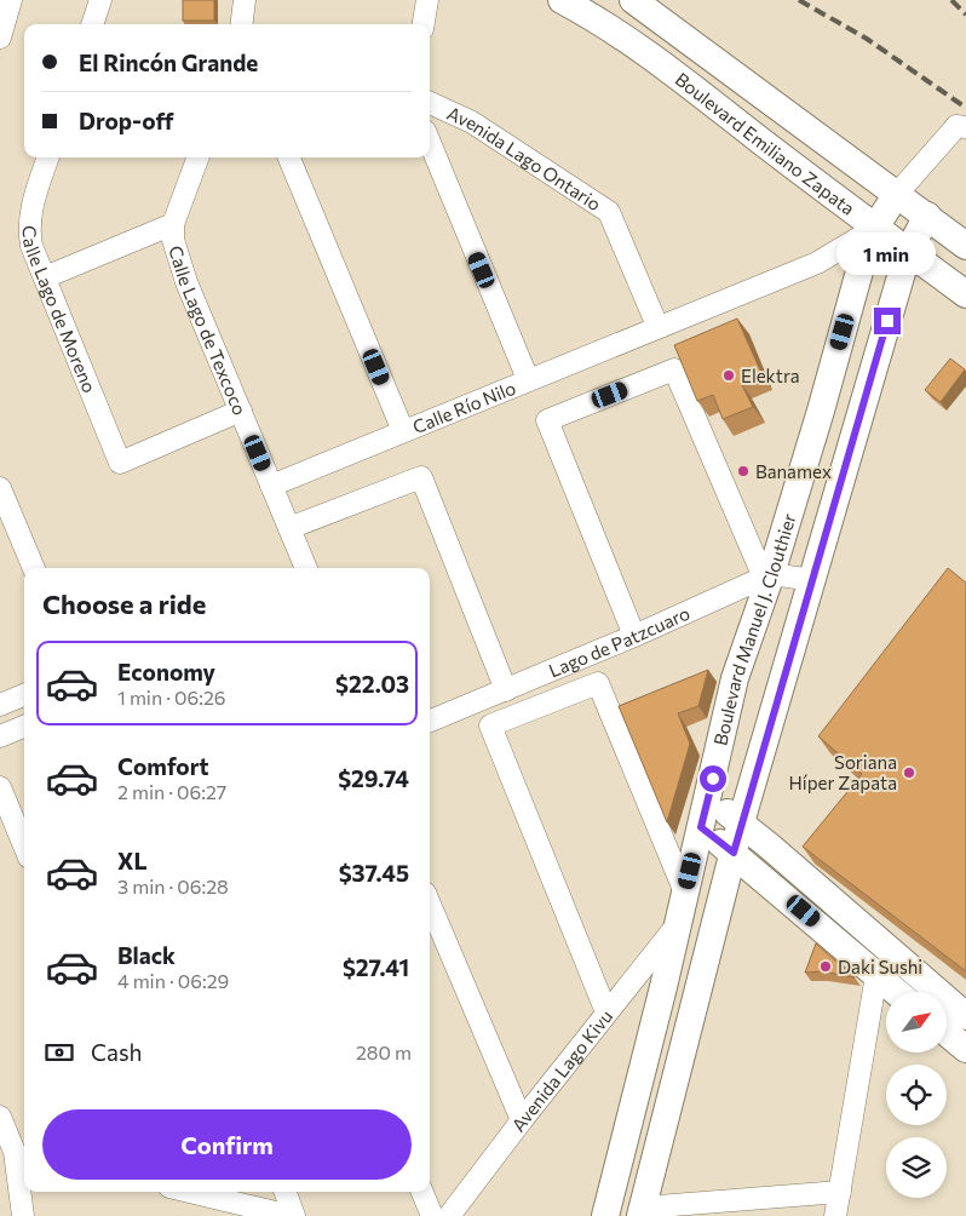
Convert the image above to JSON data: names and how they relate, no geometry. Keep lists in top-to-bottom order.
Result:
{
  "streets": {
    "main road": ["Boulevard Emiliano Zapata", "Boulevard Manuel J. Clouthier"],
    "street": [
      "Avenida Lago Ontario",
      "Calle Lago de Moreno",
      "Calle Lago de Texcoco",
      "Calle Río Nilo",
      "Lago de Patzcuaro",
      "Avenida Lago Kivu"
    ]
  },
  "crossings": [
    ["Boulevard Emiliano Zapata", "Calle Río Nilo"],
    ["Boulevard Emiliano Zapata", "Boulevard Manuel J. Clouthier"],
    ["Avenida Lago Ontario", "Calle Río Nilo"],
    ["Calle Lago de Moreno", "Calle Lago de Texcoco"],
    ["Calle Lago de Texcoco", "Calle Río Nilo"],
    ["Calle Río Nilo", "Boulevard Manuel J. Clouthier"],
    ["Boulevard Manuel J. Clouthier", "Lago de Patzcuaro"],
    ["Boulevard Manuel J. Clouthier", "Avenida Lago Kivu"],
    ["Lago de Patzcuaro", "Avenida Lago Kivu"]
  ],
  "places": [
    "Elektra",
    "Banamex",
    "Soriana Híper Zapata",
    "Daki Sushi"
  ],
  "north": "top right",
  "page": {
    "banner": ["El Rincón Grande", "Drop-off"],
    "bubble": "1 min",
    "heading": "Choose a ride",
    "list": [
      {
        "name": "Economy",
        "note": "1 min · 06:26",
        "value": "$22.03"
      },
      {
        "name": "Comfort",
        "note": "2 min · 06:27",
        "value": "$29.74"
      },
      {
        "name": "XL",
        "note": "3 min · 06:28",
        "value": "$37.45"
      },
      {
        "name": "Black",
        "note": "4 min · 06:29",
        "value": "$27.41"
      }
    ],
    "pay": ["Cash", "280 m"],
    "buttons": "Confirm"
  }
}
